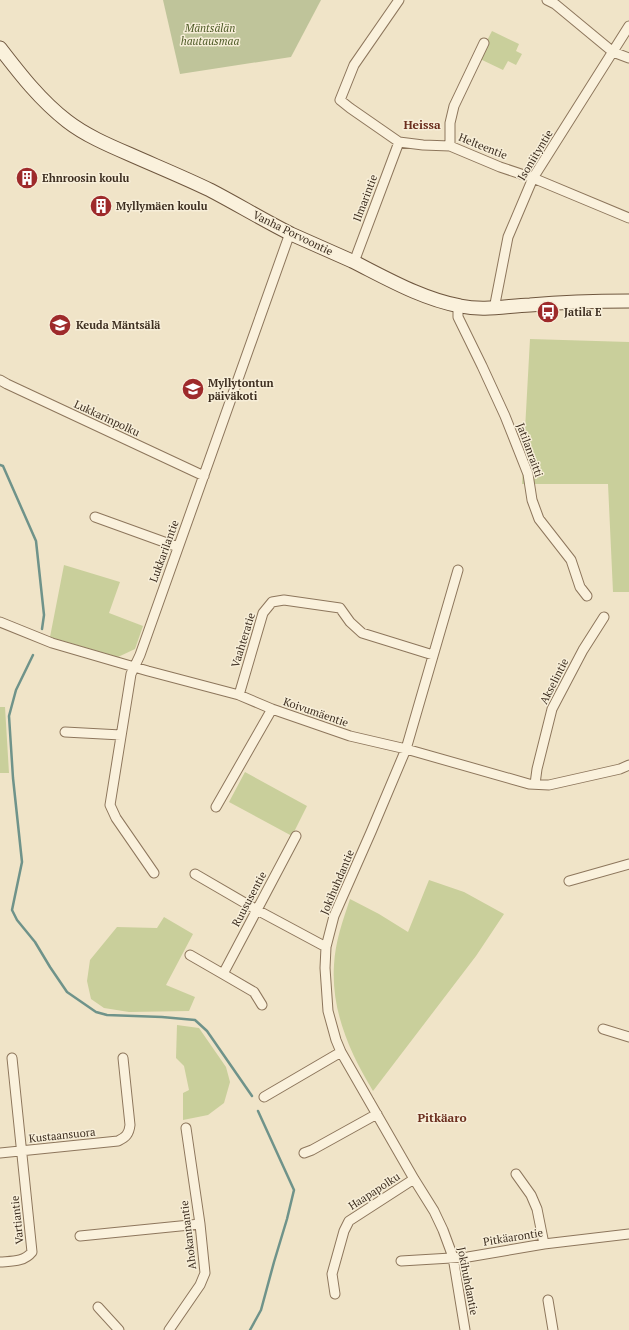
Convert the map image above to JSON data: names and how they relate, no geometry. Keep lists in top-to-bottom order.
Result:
{
  "streets": {
    "main road": ["Vanha Porvoontie"],
    "street": [
      "Helteentie",
      "Isoniityntie",
      "Ilmarintie",
      "Lukkarinpolku",
      "Jatilanraitti",
      "Lukkarilantie",
      "Vaahteratie",
      "Akselintie",
      "Koivumäentie",
      "Jokihuhdantie",
      "Ruususentie",
      "Kustaansuora",
      "Haapapolku",
      "Vartiantie",
      "Ahokannantie",
      "Pitkäarontie"
    ]
  },
  "crossings": [
    ["Helteentie", "Isoniityntie"],
    ["Helteentie", "Ilmarintie"],
    ["Isoniityntie", "Vanha Porvoontie"],
    ["Ilmarintie", "Vanha Porvoontie"],
    ["Vanha Porvoontie", "Jatilanraitti"],
    ["Vanha Porvoontie", "Lukkarilantie"],
    ["Lukkarinpolku", "Lukkarilantie"],
    ["Lukkarilantie", "Koivumäentie"],
    ["Vaahteratie", "Koivumäentie"],
    ["Vaahteratie", "Jokihuhdantie"],
    ["Akselintie", "Koivumäentie"],
    ["Koivumäentie", "Jokihuhdantie"],
    ["Jokihuhdantie", "Haapapolku"],
    ["Jokihuhdantie", "Pitkäarontie"],
    ["Kustaansuora", "Vartiantie"]
  ],
  "districts": ["Heissa", "Pitkäaro"],
  "parks": ["Mäntsälän hautausmaa"],
  "places": {
    "building": ["Ehnroosin koulu", "Myllymäen koulu"],
    "bus stop": ["Jatila E"],
    "school or university": ["Keuda Mäntsälä", "Myllytontun päiväkoti"]
  }
}
